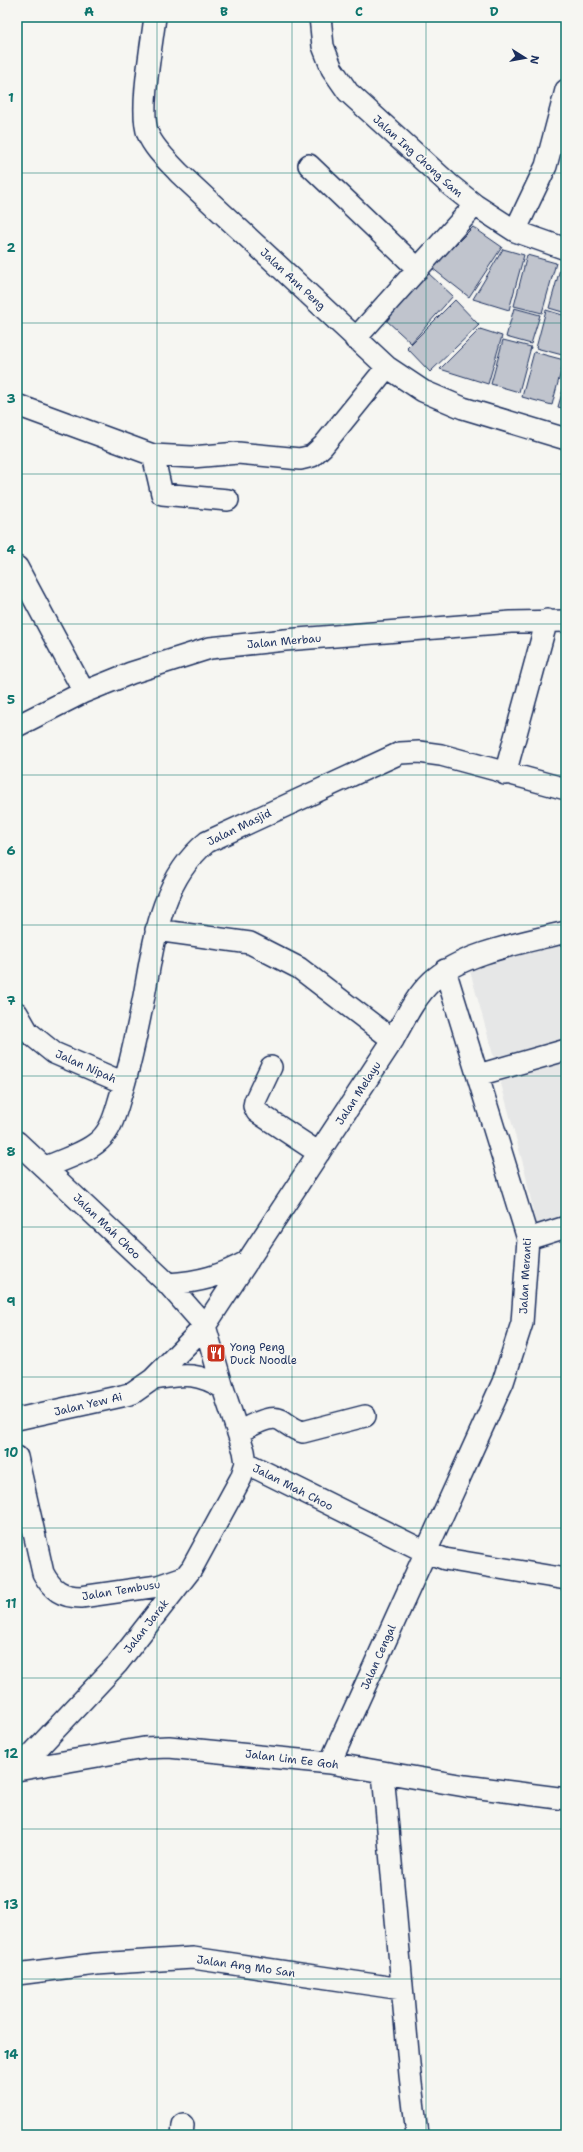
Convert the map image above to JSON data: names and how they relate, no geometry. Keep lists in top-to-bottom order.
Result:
{
  "streets": {
    "street": [
      "Jalan Ing Chong Sam",
      "Jalan Ann Peng",
      "Jalan Merbau",
      "Jalan Masjid",
      "Jalan Nipah",
      "Jalan Melayu",
      "Jalan Mah Choo",
      "Jalan Meranti",
      "Jalan Yew Ai",
      "Jalan Tembusu",
      "Jalan Jarak",
      "Jalan Cengal",
      "Jalan Lim Ee Goh",
      "Jalan Ang Mo San"
    ]
  },
  "crossings": [
    ["Jalan Masjid", "Jalan Nipah"],
    ["Jalan Masjid", "Jalan Mah Choo"],
    ["Jalan Melayu", "Jalan Mah Choo"],
    ["Jalan Melayu", "Jalan Meranti"],
    ["Jalan Melayu", "Jalan Yew Ai"],
    ["Jalan Mah Choo", "Jalan Meranti"],
    ["Jalan Mah Choo", "Jalan Yew Ai"],
    ["Jalan Mah Choo", "Jalan Jarak"],
    ["Jalan Mah Choo", "Jalan Cengal"],
    ["Jalan Meranti", "Jalan Cengal"],
    ["Jalan Tembusu", "Jalan Jarak"],
    ["Jalan Jarak", "Jalan Lim Ee Goh"],
    ["Jalan Cengal", "Jalan Lim Ee Goh"]
  ],
  "places": {
    "restaurant": ["Yong Peng Duck Noodle"]
  },
  "north": "right",
  "grid": {
    "columns": [
      "A",
      "B",
      "C",
      "D"
    ],
    "rows": [
      "1",
      "2",
      "3",
      "4",
      "5",
      "6",
      "7",
      "8",
      "9",
      "10",
      "11",
      "12",
      "13",
      "14"
    ]
  }
}
